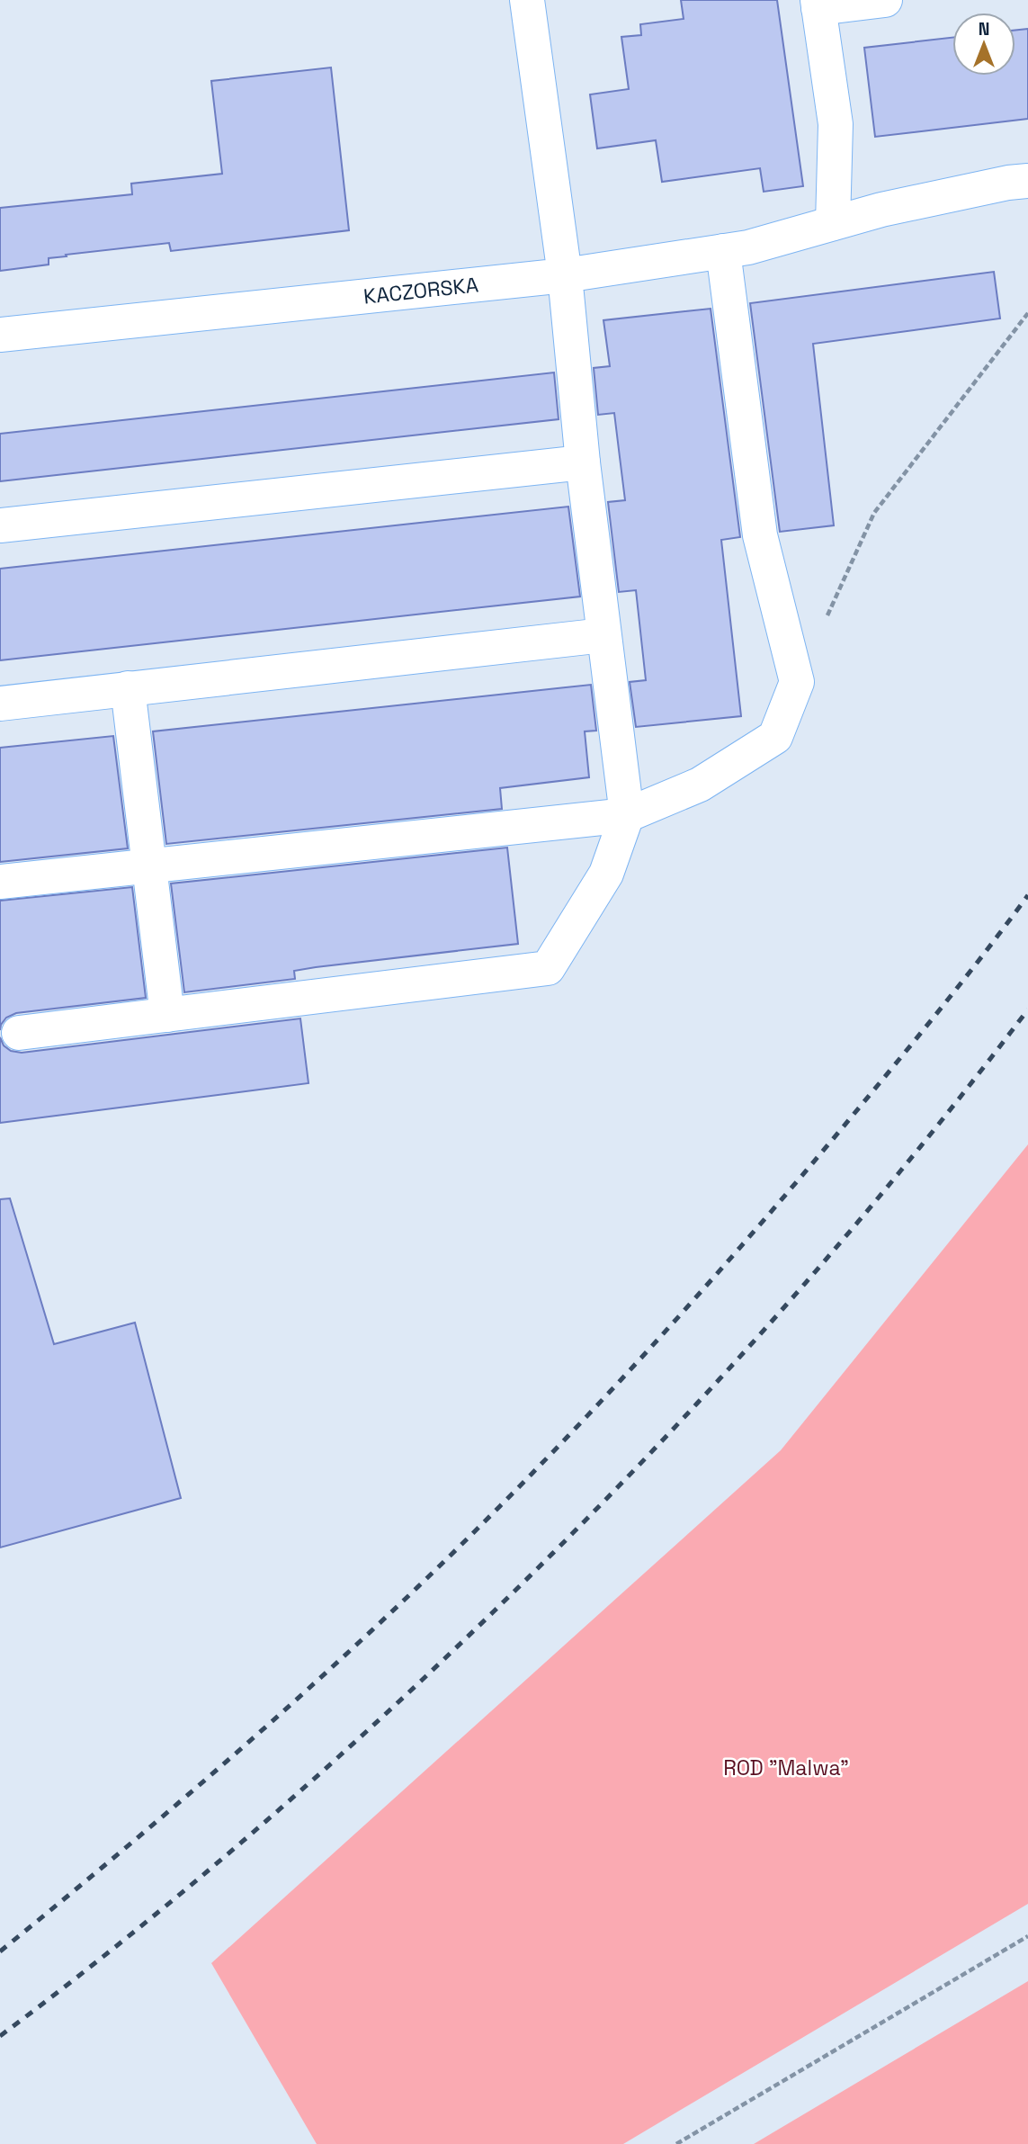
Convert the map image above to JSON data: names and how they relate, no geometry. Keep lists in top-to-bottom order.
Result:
{
  "streets": {
    "street": ["KACZORSKA"]
  },
  "parks": ["ROD \"Malwa\""],
  "north": "top"
}
